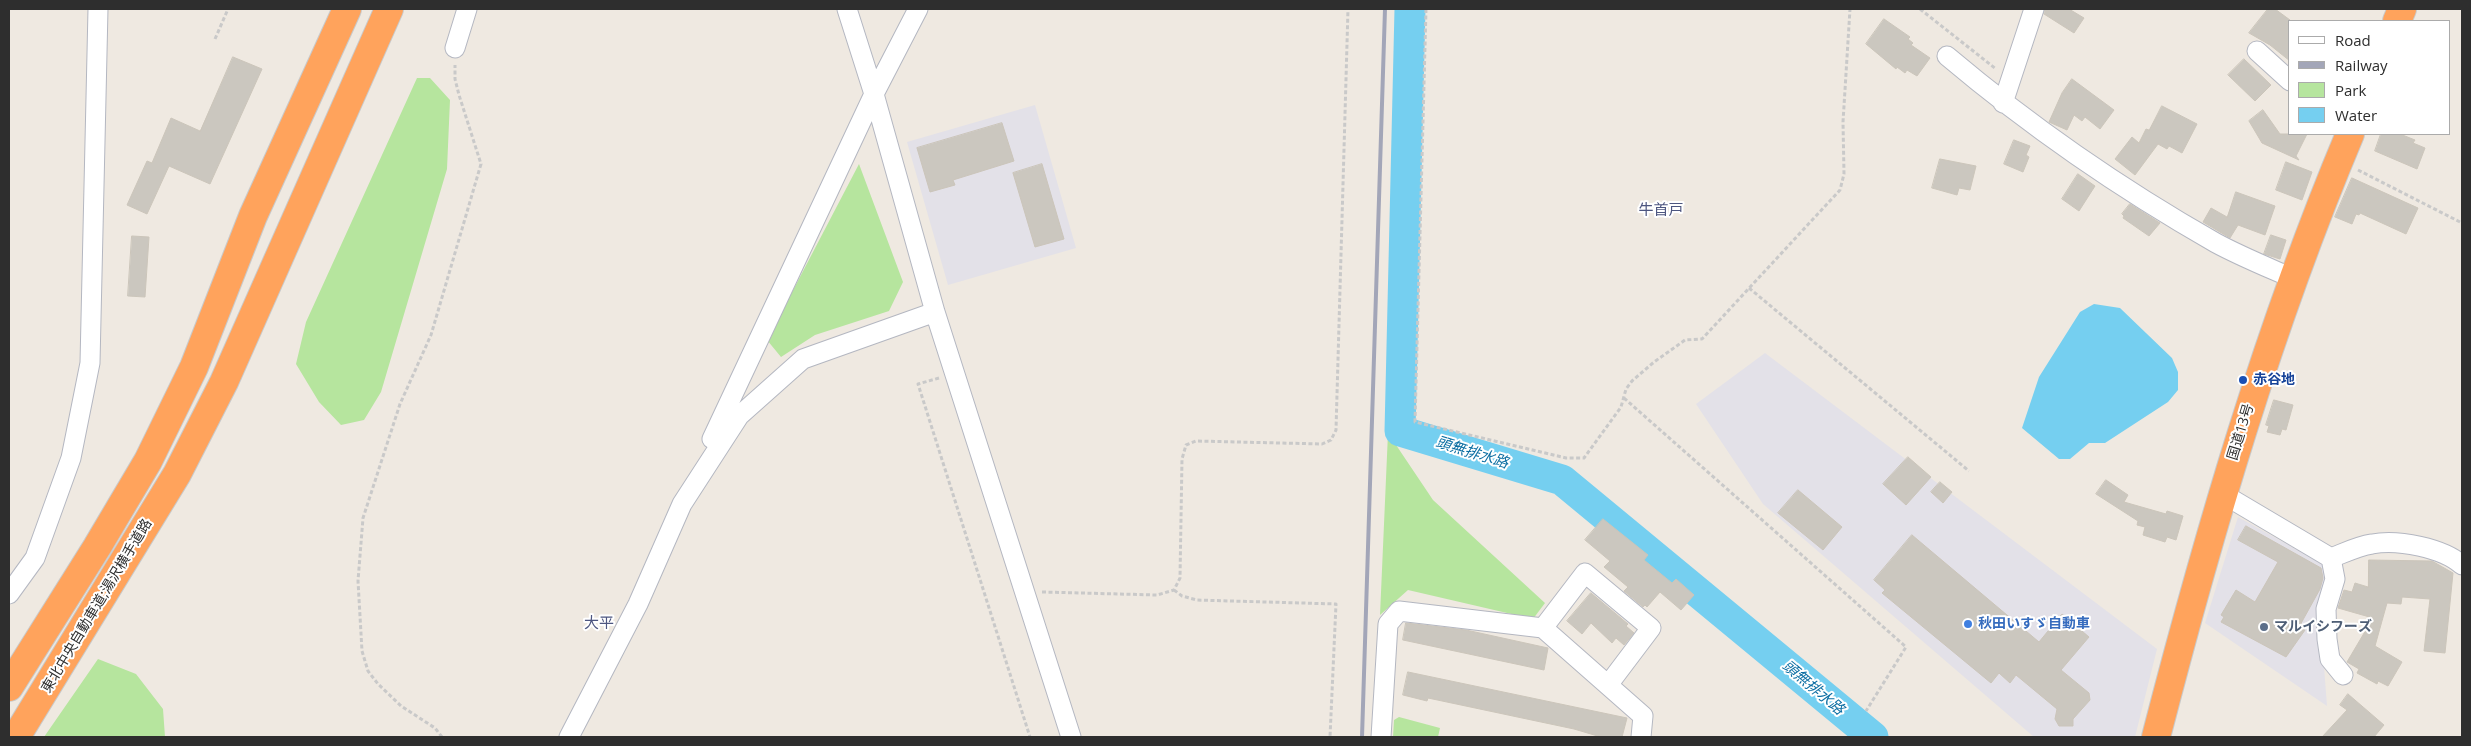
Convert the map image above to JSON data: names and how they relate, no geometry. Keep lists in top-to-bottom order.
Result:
{
  "streets": {
    "highway": ["国道13号", "東北中央自動車道;湯沢横手道路"]
  },
  "districts": ["牛首戸", "大平"],
  "water": ["頭無排水路"],
  "places": ["赤谷地", "秋田いすゞ自動車", "マルイシフーズ"],
  "legend": [
    "Road",
    "Railway",
    "Park",
    "Water"
  ]
}
